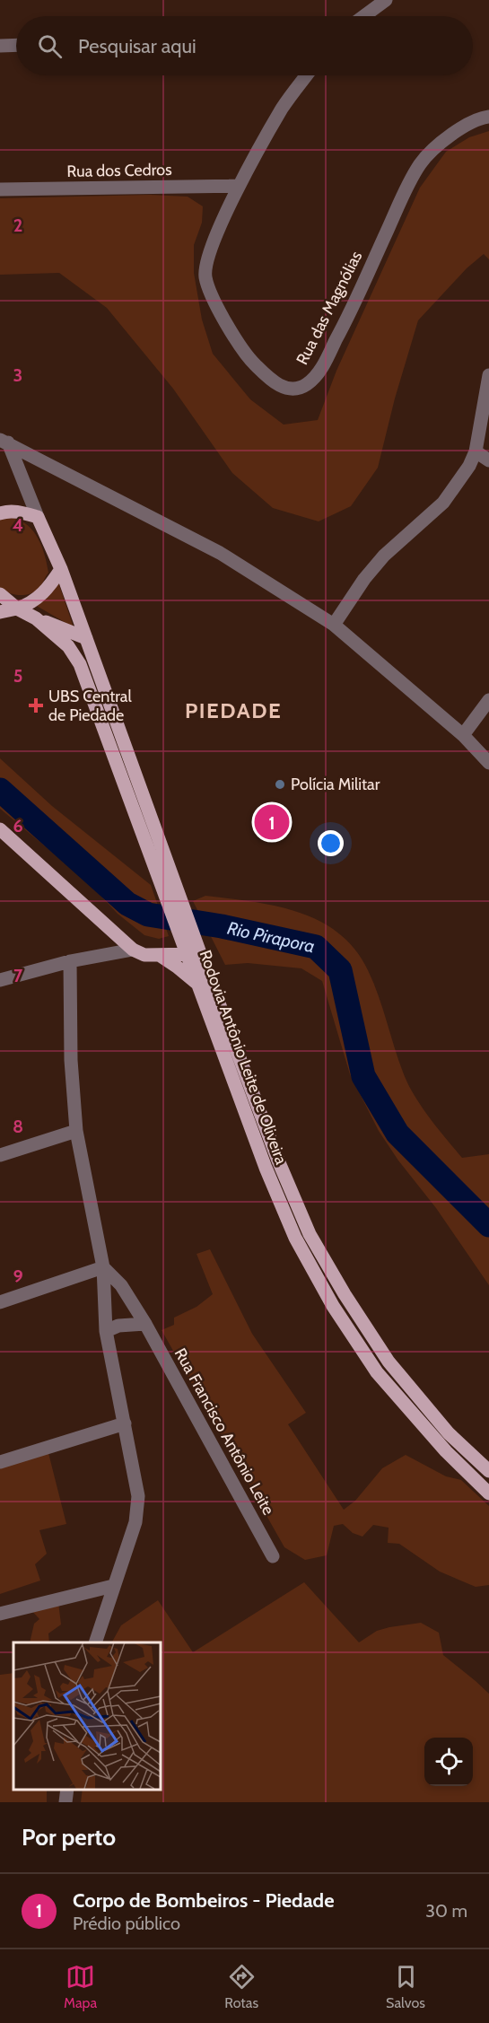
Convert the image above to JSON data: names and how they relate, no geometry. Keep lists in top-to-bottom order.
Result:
{
  "streets": {
    "main road": ["Rodovia Antônio Leite de Oliveira"],
    "street": ["Rua dos Cedros", "Rua das Magnólias", "Rua Francisco Antônio Leite"]
  },
  "crossings": [
    ["Rua dos Cedros", "Rua das Magnólias"]
  ],
  "districts": ["PIEDADE"],
  "water": ["Rio Pirapora"],
  "places": {
    "health": ["UBS Central de Piedade"],
    "other": ["Polícia Militar"]
  },
  "page": {
    "search": "Pesquisar aqui",
    "pins": "1",
    "heading": "Por perto",
    "list": [
      {
        "mark": "1",
        "name": "Corpo de Bombeiros - Piedade",
        "note": "Prédio público",
        "value": "30 m"
      }
    ],
    "nav": ["Mapa", "Rotas", "Salvos"]
  },
  "grid": {
    "rows": [
      "2",
      "3",
      "4",
      "5",
      "6",
      "7",
      "8",
      "9"
    ]
  }
}
